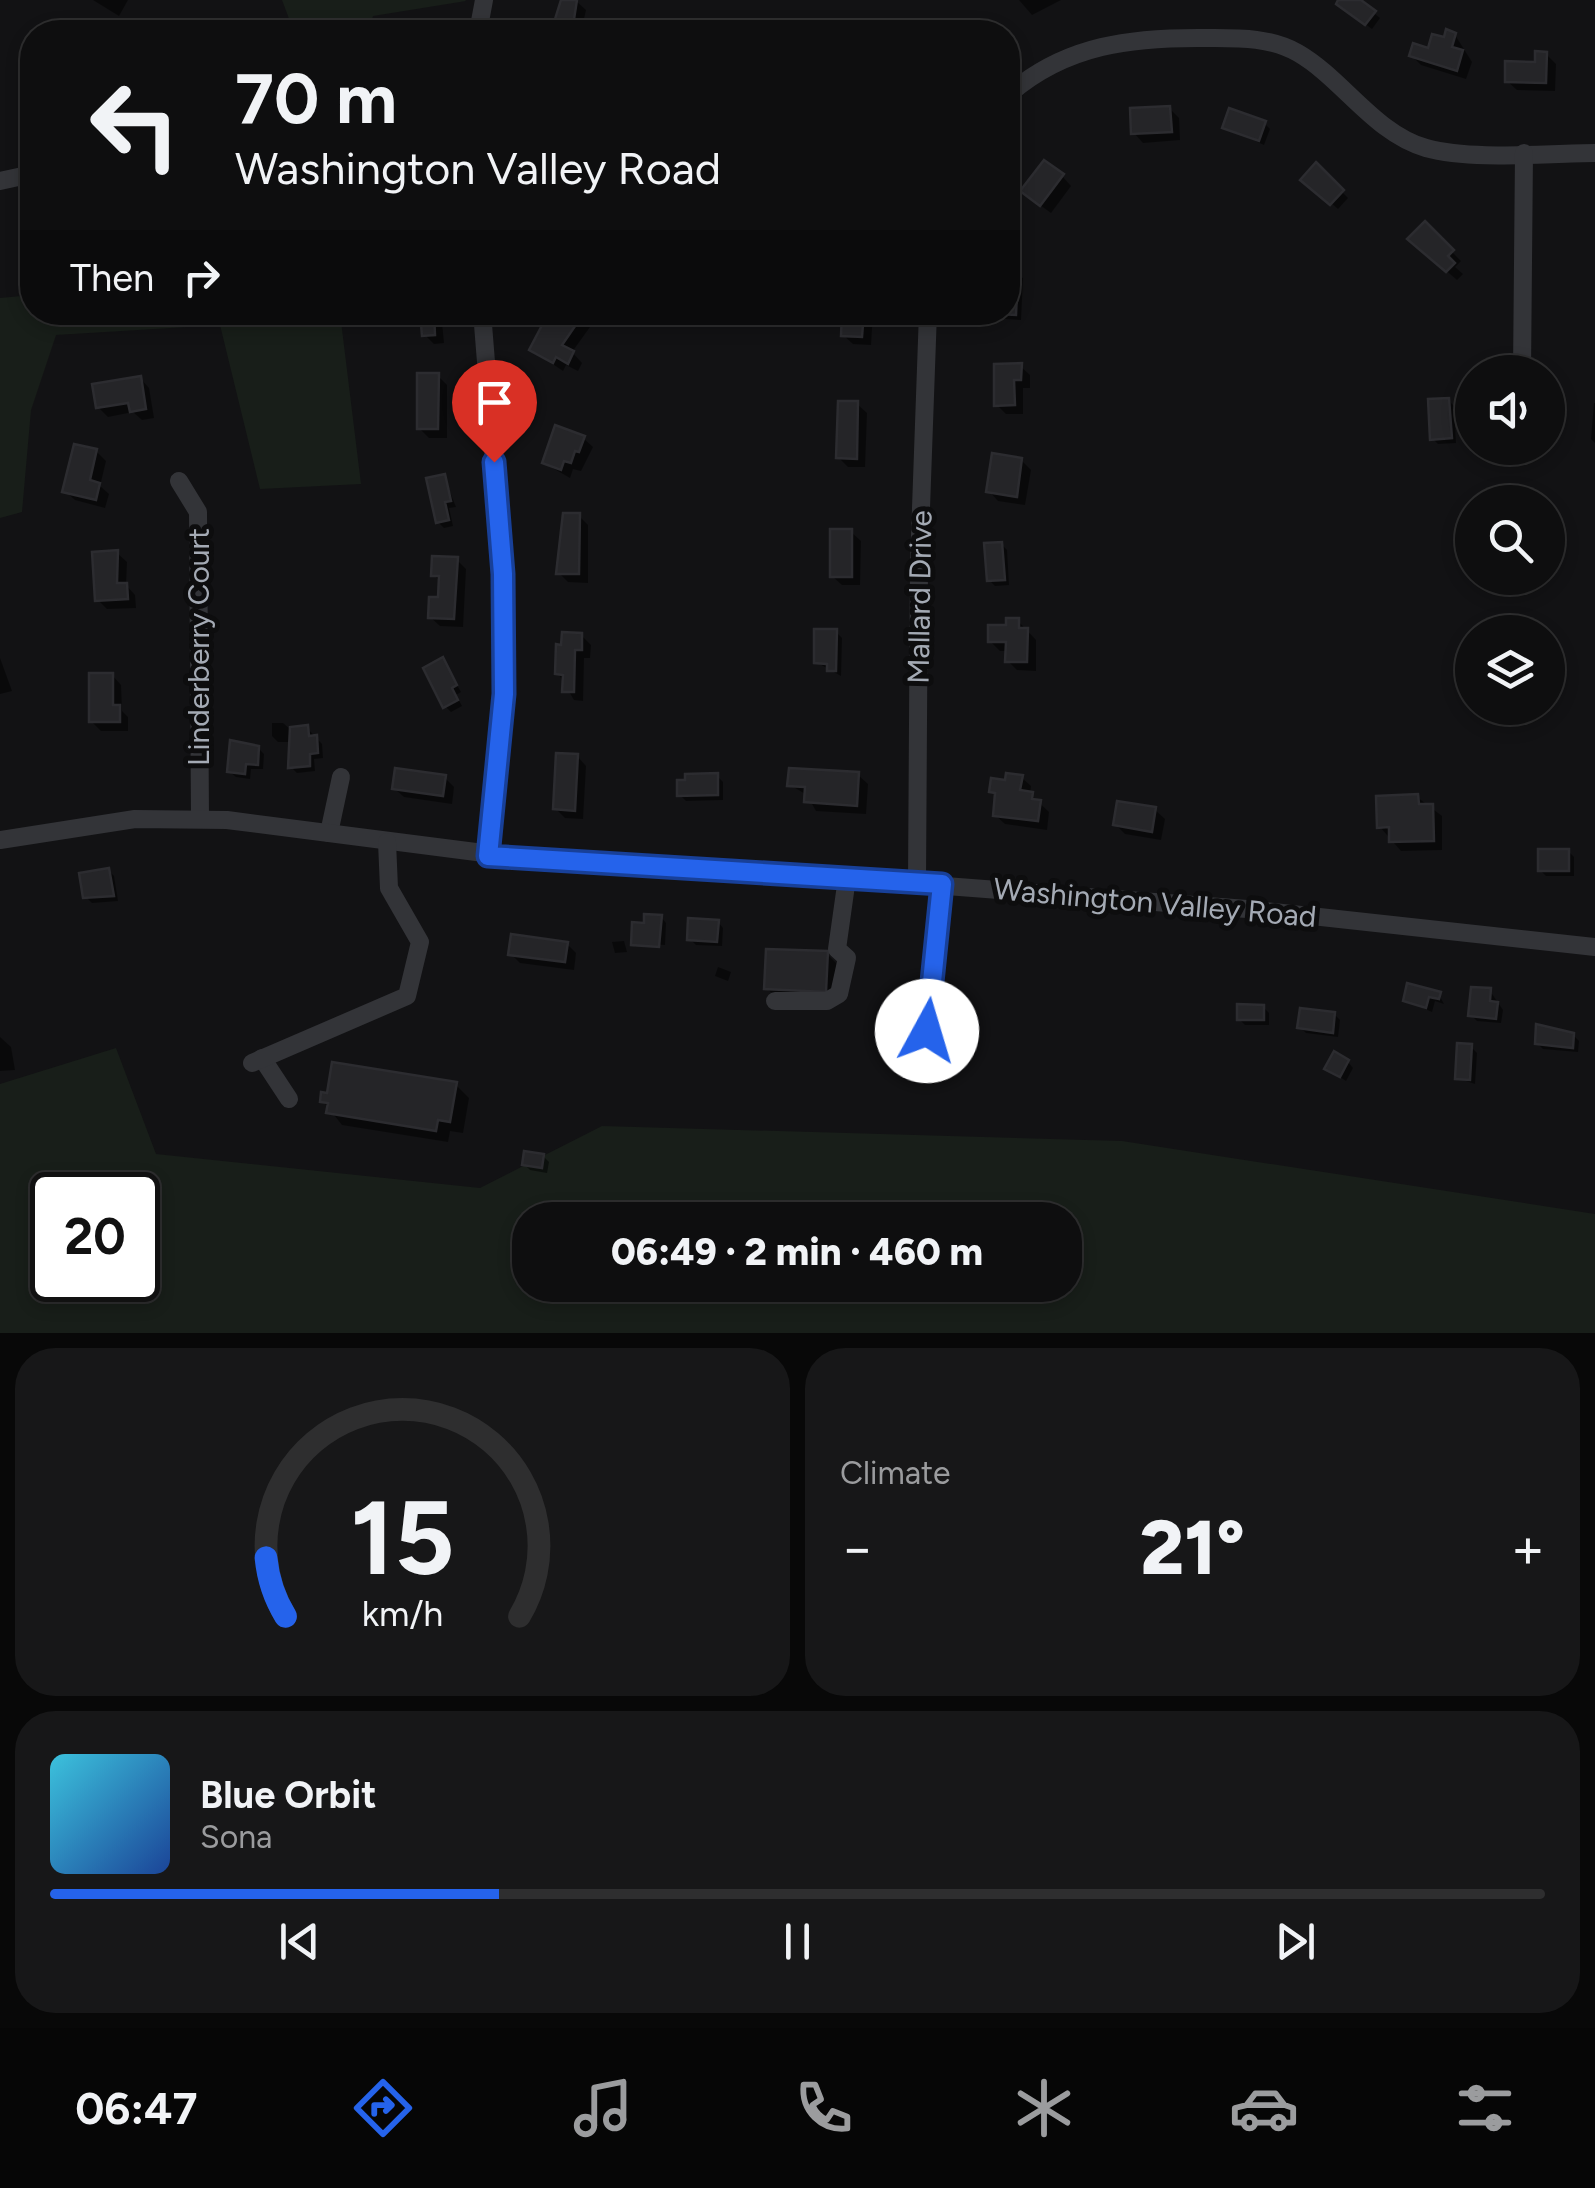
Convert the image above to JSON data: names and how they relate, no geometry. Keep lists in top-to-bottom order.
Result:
{
  "streets": {
    "street": ["Mallard Drive", "Linderberry Court", "Washington Valley Road"]
  },
  "crossings": [
    ["Mallard Drive", "Washington Valley Road"],
    ["Linderberry Court", "Washington Valley Road"]
  ],
  "page": {
    "turn": ["70 m", "Washington Valley Road"],
    "then": "Then",
    "limit": "20",
    "trip": "06:49 · 2 min · 460 m",
    "tile": "Climate",
    "heat": ["−", "21°", "+"],
    "song": ["Blue Orbit", "Sona"],
    "tabs": "06:47",
    "gauge": ["15", "km/h"]
  }
}
